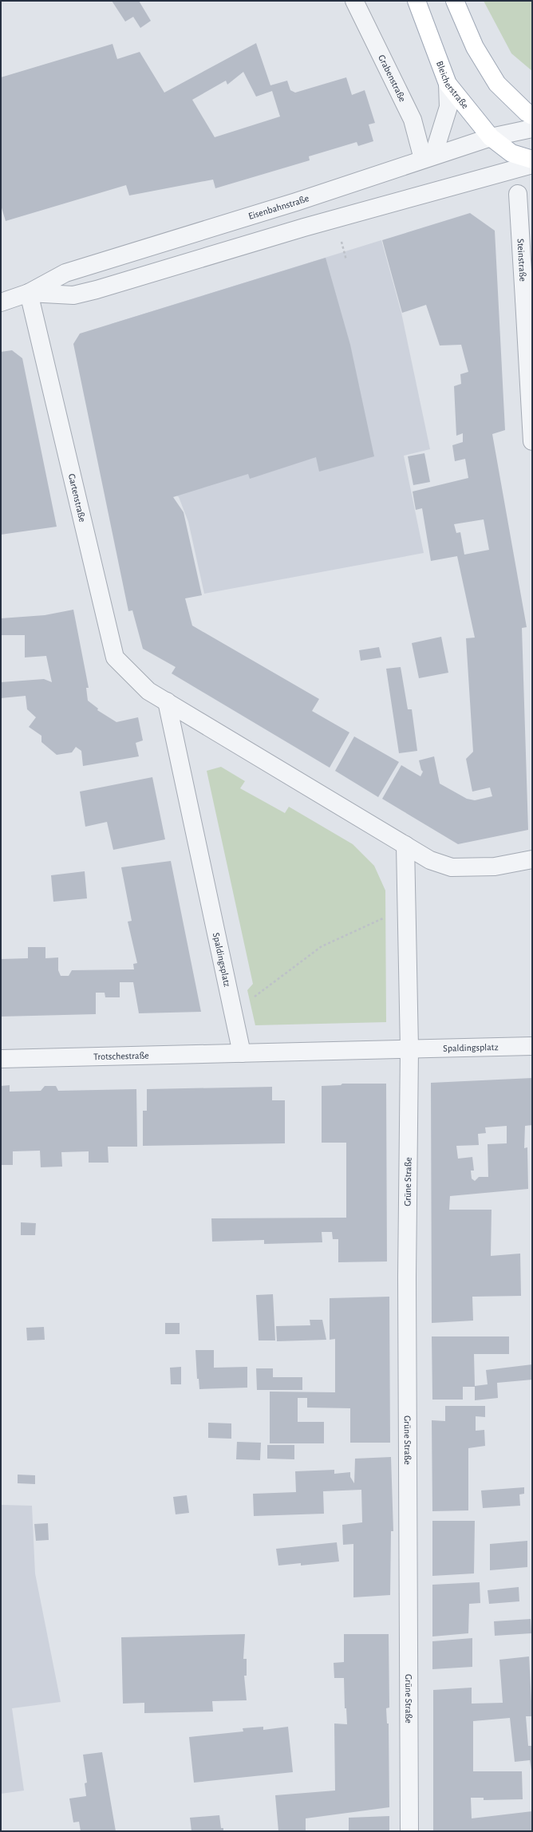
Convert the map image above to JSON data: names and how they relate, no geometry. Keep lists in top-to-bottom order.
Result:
{
  "streets": {
    "main road": ["Bleicherstraße"],
    "street": [
      "Grabenstraße",
      "Eisenbahnstraße",
      "Steinstraße",
      "Gartenstraße",
      "Spaldingsplatz",
      "Trotschestraße",
      "Grüne Straße"
    ]
  },
  "crossings": [
    ["Grabenstraße", "Eisenbahnstraße"],
    ["Bleicherstraße", "Eisenbahnstraße"],
    ["Eisenbahnstraße", "Gartenstraße"],
    ["Gartenstraße", "Spaldingsplatz"],
    ["Spaldingsplatz", "Trotschestraße"],
    ["Spaldingsplatz", "Grüne Straße"]
  ]
}
